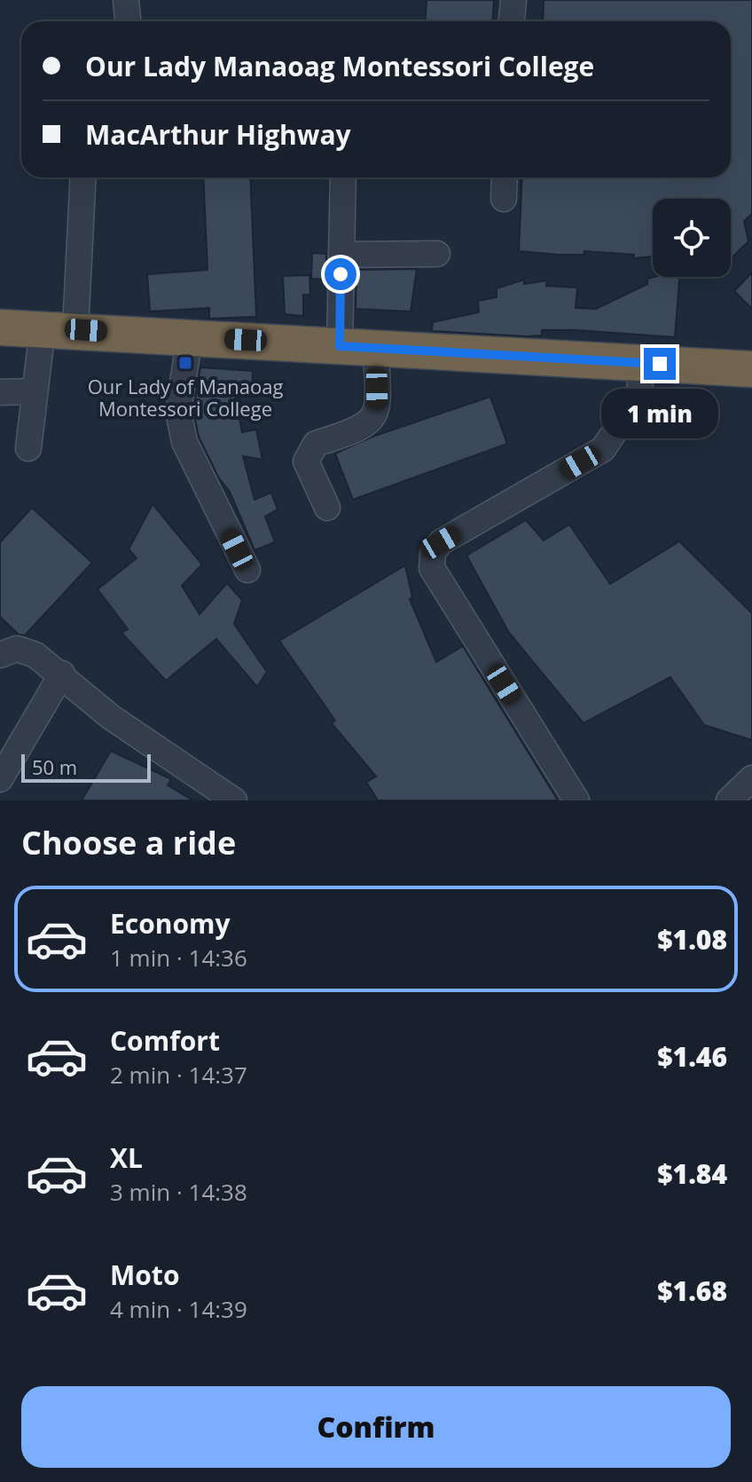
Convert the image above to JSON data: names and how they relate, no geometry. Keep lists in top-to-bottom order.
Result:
{
  "places": {
    "transit": ["Our Lady of Manaoag Montessori College"]
  },
  "scale_bar": "50 m",
  "page": {
    "banner": ["Our Lady Manaoag Montessori College", "MacArthur Highway"],
    "bubble": "1 min",
    "scale": "50 m",
    "heading": "Choose a ride",
    "list": [
      {
        "name": "Economy",
        "note": "1 min · 14:36",
        "value": "$1.08"
      },
      {
        "name": "Comfort",
        "note": "2 min · 14:37",
        "value": "$1.46"
      },
      {
        "name": "XL",
        "note": "3 min · 14:38",
        "value": "$1.84"
      },
      {
        "name": "Moto",
        "note": "4 min · 14:39",
        "value": "$1.68"
      }
    ],
    "buttons": "Confirm"
  }
}
